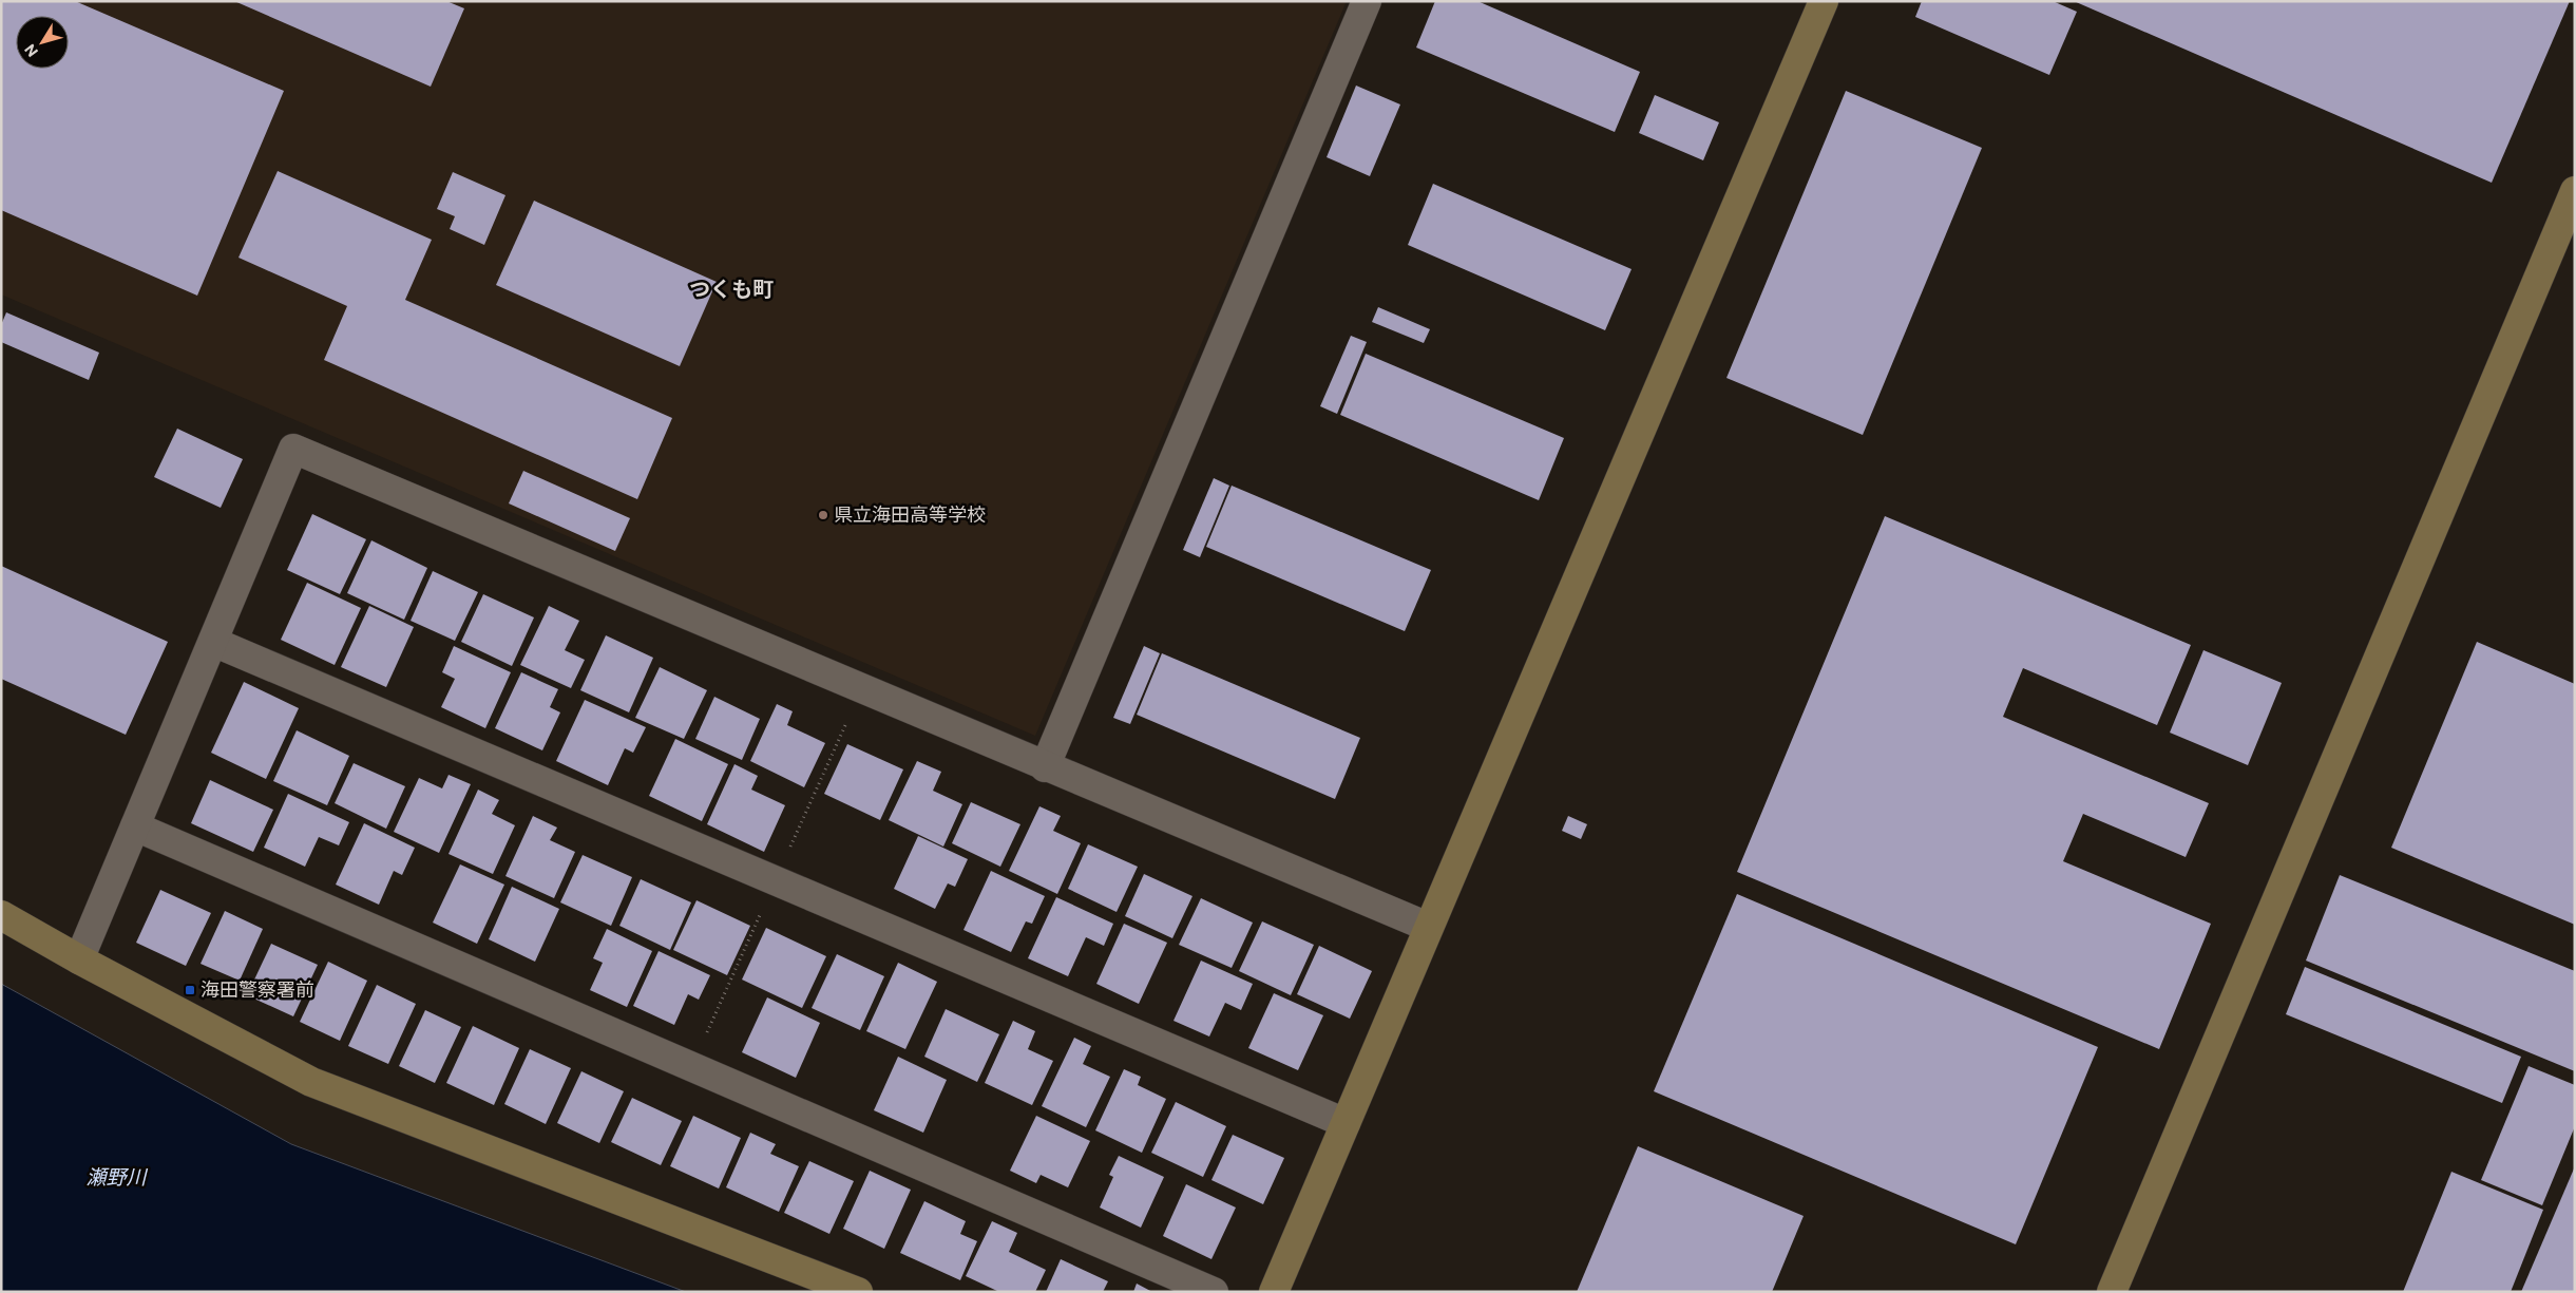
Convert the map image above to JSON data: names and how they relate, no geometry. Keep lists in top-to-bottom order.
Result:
{
  "districts": ["つくも町"],
  "water": ["瀬野川"],
  "places": {
    "other": ["県立海田高等学校"],
    "transit": ["海田警察署前"]
  },
  "north": "bottom left"
}
